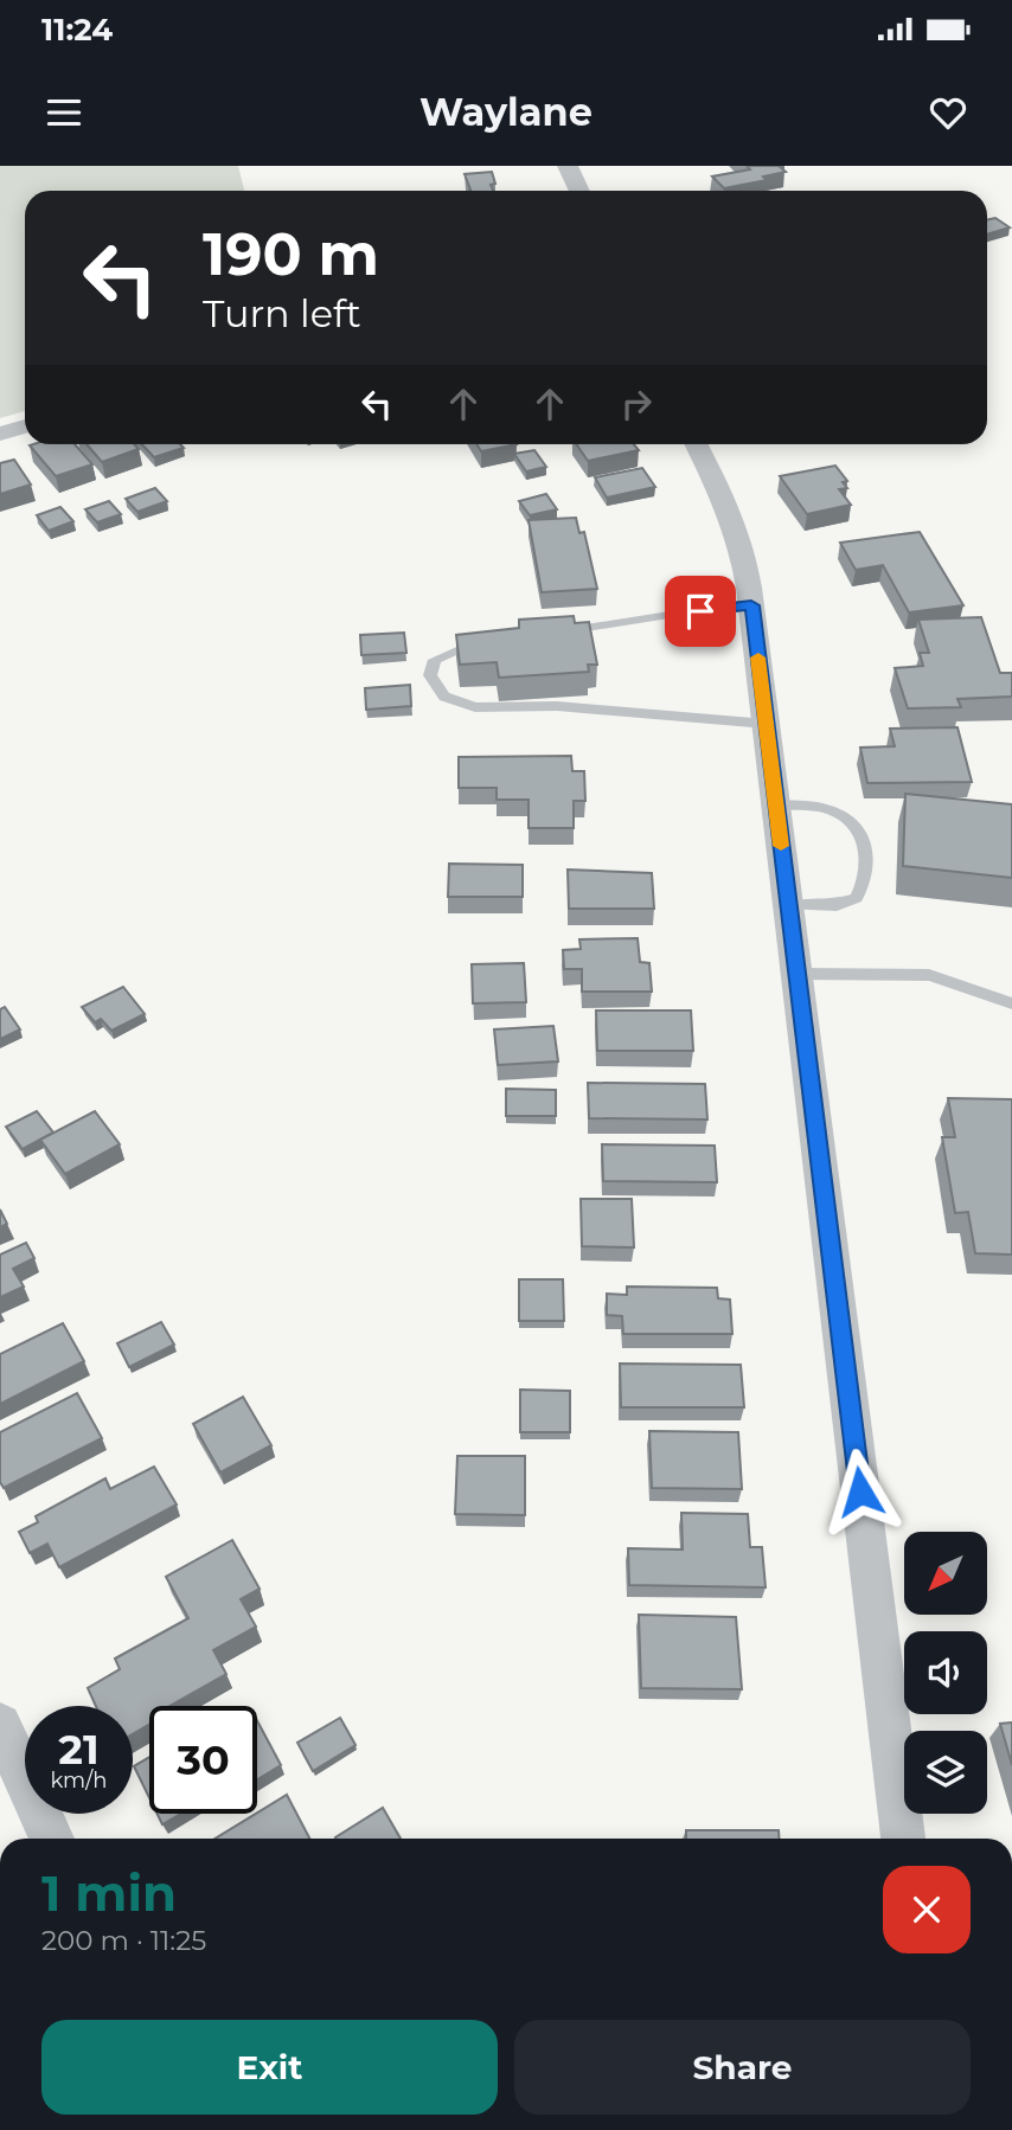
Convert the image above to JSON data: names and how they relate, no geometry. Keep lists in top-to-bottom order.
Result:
{
  "north": "bottom left",
  "page": {
    "status": "11:24",
    "header": "Waylane",
    "turn": ["190 m", "Turn left"],
    "speed": "21 km/h",
    "limit": "30",
    "heading": ["1 min", "200 m · 11:25"],
    "buttons": ["Exit", "Share"]
  }
}
